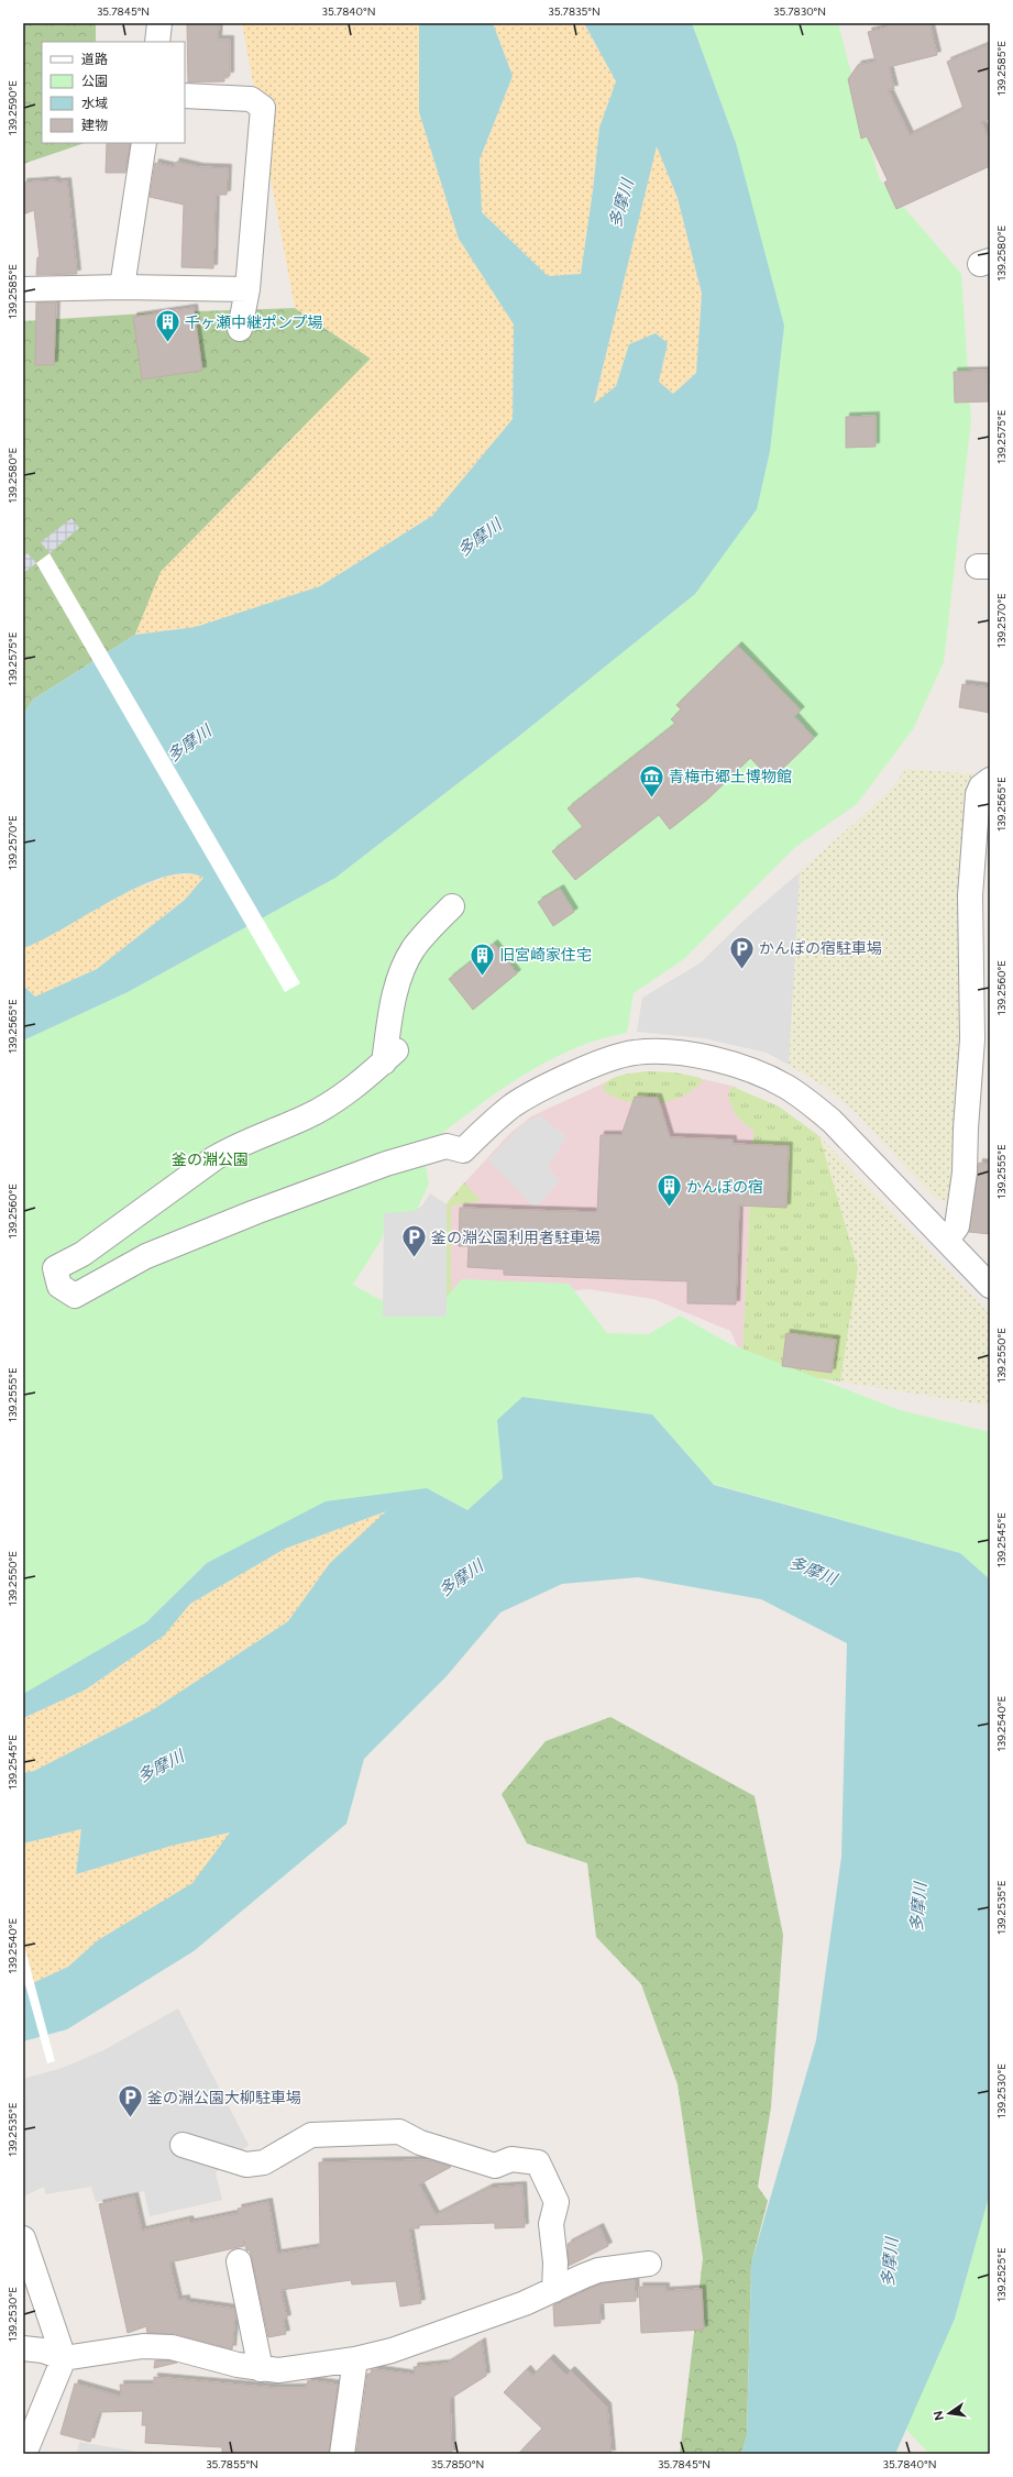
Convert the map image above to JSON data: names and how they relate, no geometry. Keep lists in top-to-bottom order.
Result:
{
  "water": ["多摩川"],
  "parks": ["釜の淵公園"],
  "places": {
    "building": ["千ヶ瀬中継ポンプ場", "旧宮崎家住宅", "かんぽの宿"],
    "museum": ["青梅市郷土博物館"],
    "parking": ["かんぽの宿駐車場", "釜の淵公園利用者駐車場", "釜の淵公園大柳駐車場"]
  },
  "legend": [
    "道路",
    "公園",
    "水域",
    "建物"
  ],
  "north": "left",
  "coordinates": [
    "35.7845°N",
    "35.7840°N",
    "35.7835°N",
    "35.7830°N",
    "139.2585°E",
    "139.2590°E",
    "139.2580°E",
    "139.2575°E",
    "139.2570°E",
    "139.2565°E",
    "139.2560°E",
    "139.2555°E",
    "139.2550°E",
    "139.2545°E",
    "139.2540°E",
    "139.2535°E",
    "139.2530°E",
    "139.2525°E",
    "35.7855°N",
    "35.7850°N"
  ]
}
